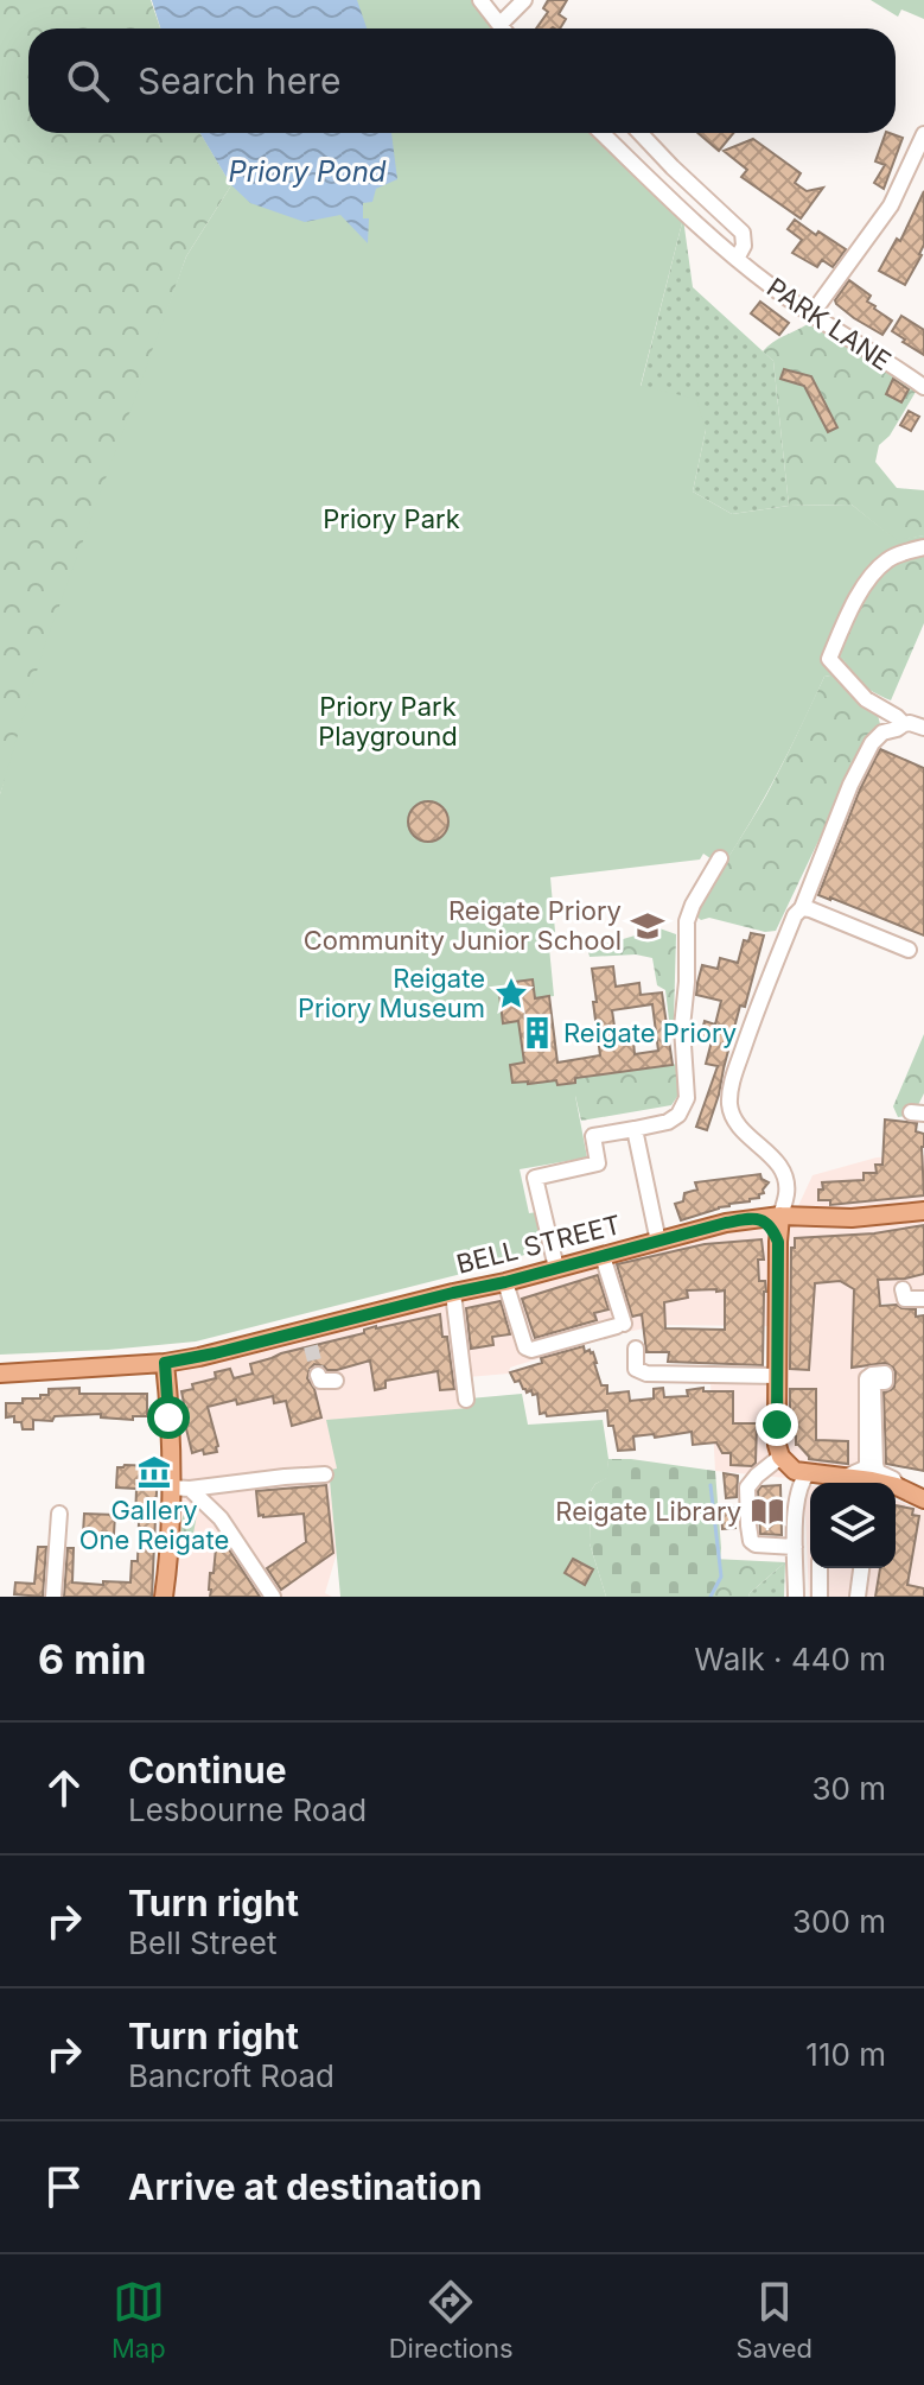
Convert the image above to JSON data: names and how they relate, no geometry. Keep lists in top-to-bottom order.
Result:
{
  "streets": {
    "main road": ["BELL STREET"],
    "street": ["PARK LANE"]
  },
  "water": ["Priory Pond"],
  "parks": ["Priory Park", "Priory Park Playground"],
  "places": {
    "school or university": ["Reigate Priory Community Junior School"],
    "place": ["Reigate Priory Museum"],
    "building": ["Reigate Priory"],
    "museum": ["Gallery One Reigate"],
    "library": ["Reigate Library"]
  },
  "page": {
    "search": "Search here",
    "heading": ["6 min", "Walk · 440 m"],
    "list": [
      ["Continue", "Lesbourne Road", "30 m"],
      ["Turn right", "Bell Street", "300 m"],
      ["Turn right", "Bancroft Road", "110 m"],
      "Arrive at destination"
    ],
    "nav": ["Map", "Directions", "Saved"]
  }
}
